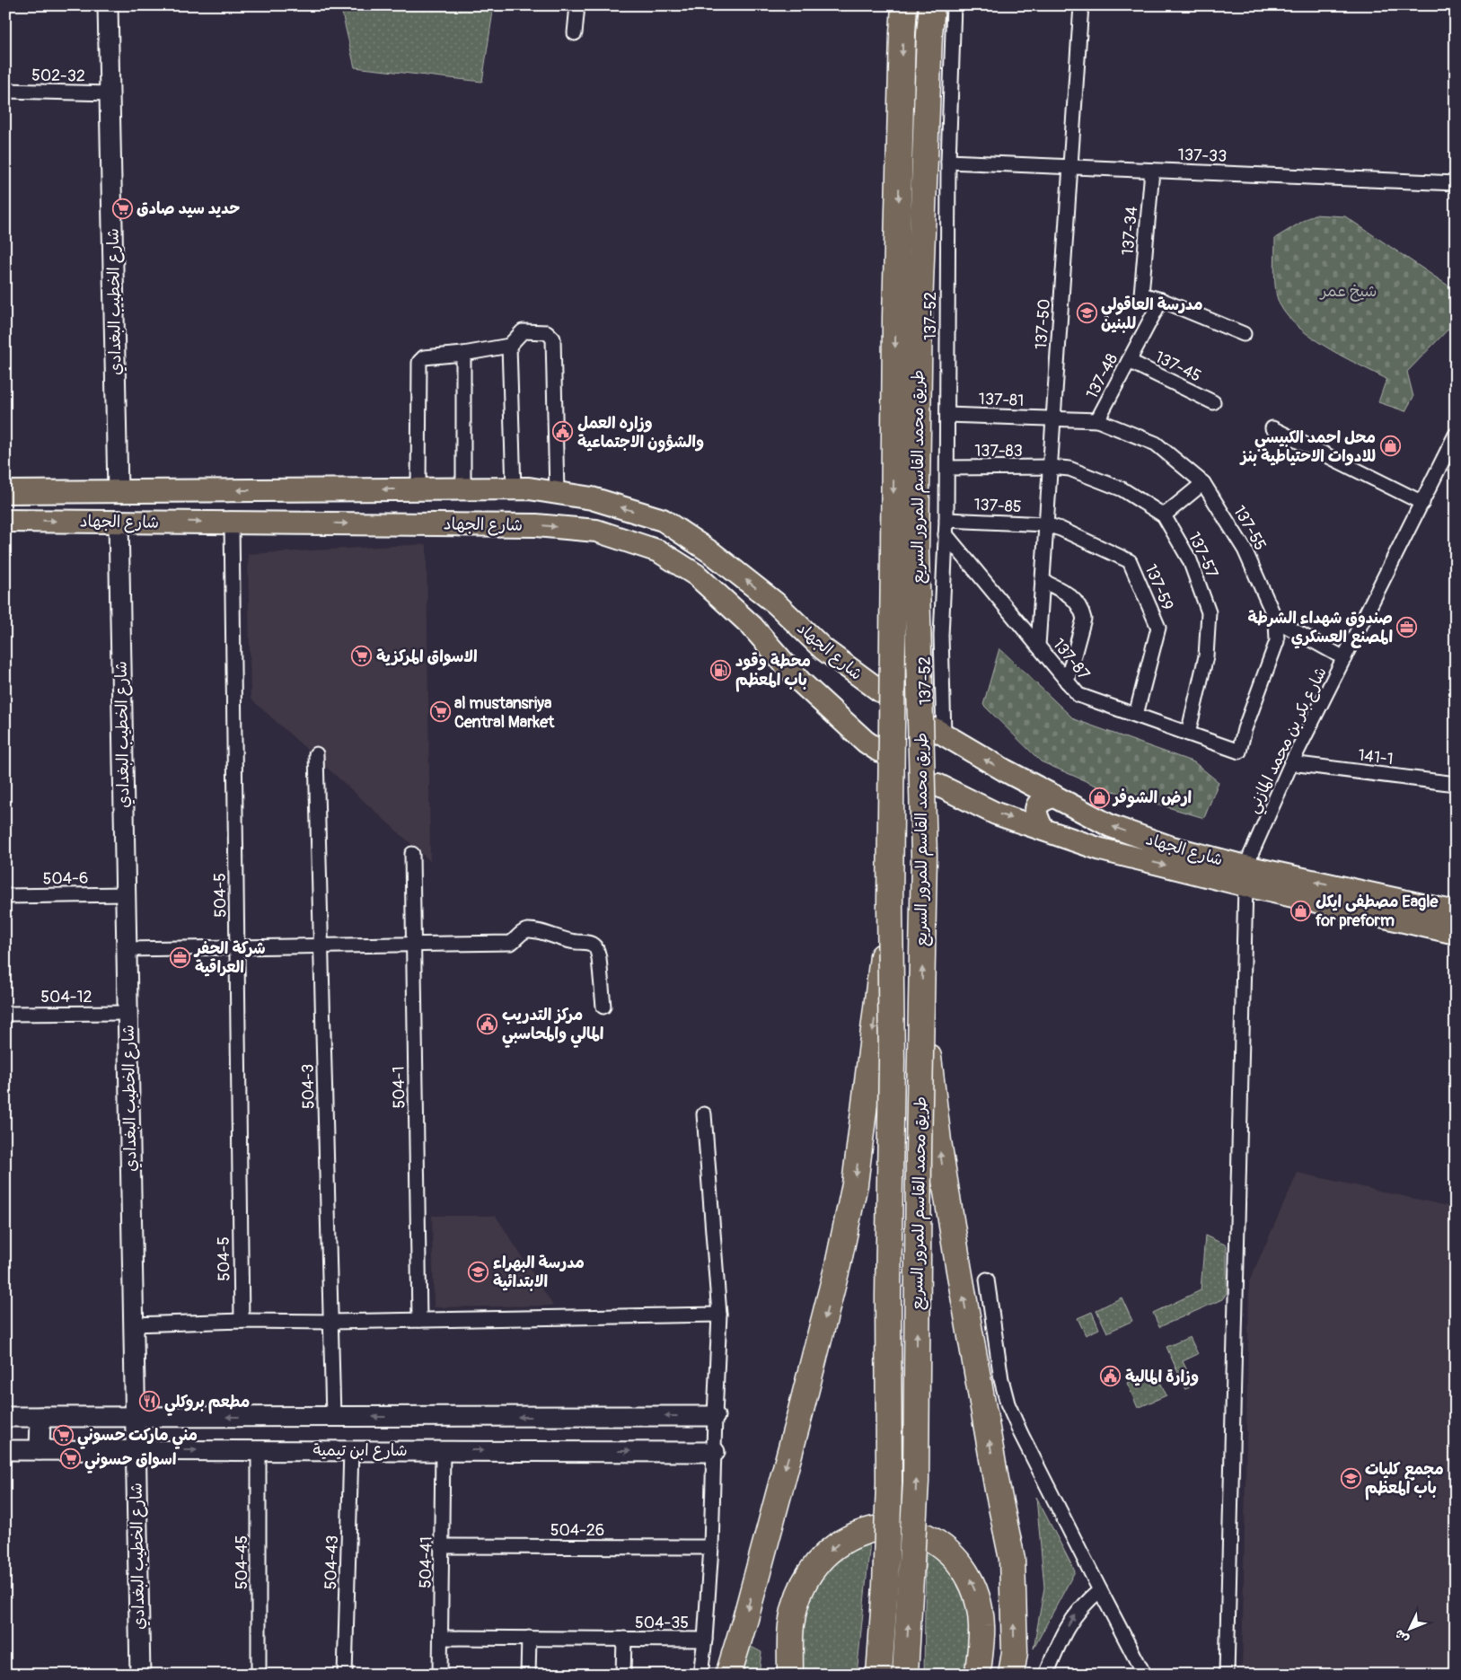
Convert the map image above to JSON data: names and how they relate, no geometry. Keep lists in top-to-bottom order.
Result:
{
  "streets": {
    "highway": ["طريق محمد القاسم للمرور السريع"],
    "main road": ["شارع الجهاد"],
    "street": [
      "502-32",
      "137-33",
      "137-34",
      "شارع الخطيب البغدادي",
      "137-52",
      "137-50",
      "137-45",
      "137-48",
      "137-81",
      "137-83",
      "137-85",
      "137-55",
      "137-57",
      "137-59",
      "137-87",
      "شارع بكر بن محمد المازني",
      "141-1",
      "504-6",
      "504-5",
      "504-12",
      "504-3",
      "504-1",
      "شارع ابن تيمية",
      "504-26",
      "504-45",
      "504-43",
      "504-41",
      "504-35"
    ]
  },
  "crossings": [
    ["502-32", "شارع الخطيب البغدادي"],
    ["137-33", "137-34"],
    ["137-33", "137-52"],
    ["137-33", "137-50"],
    ["137-34", "137-48"],
    ["شارع الخطيب البغدادي", "شارع الجهاد"],
    ["شارع الخطيب البغدادي", "504-6"],
    ["شارع الخطيب البغدادي", "504-12"],
    ["شارع الخطيب البغدادي", "شارع ابن تيمية"],
    ["137-52", "137-81"],
    ["137-52", "137-83"],
    ["137-52", "137-85"],
    ["137-52", "شارع الجهاد"],
    ["137-52", "137-87"],
    ["137-50", "137-81"],
    ["137-50", "137-83"],
    ["137-50", "137-85"],
    ["137-50", "137-55"],
    ["137-50", "137-57"],
    ["137-50", "137-59"],
    ["137-50", "137-87"],
    ["137-45", "137-48"],
    ["137-48", "137-55"],
    ["137-81", "137-55"],
    ["137-83", "137-57"],
    ["137-85", "137-59"],
    ["شارع الجهاد", "شارع بكر بن محمد المازني"],
    ["شارع الجهاد", "504-5"],
    ["137-55", "137-87"],
    ["137-57", "137-87"],
    ["137-59", "137-87"],
    ["شارع بكر بن محمد المازني", "141-1"],
    ["504-3", "شارع ابن تيمية"],
    ["شارع ابن تيمية", "504-45"],
    ["شارع ابن تيمية", "504-43"],
    ["شارع ابن تيمية", "504-41"],
    ["شارع ابن تيمية", "504-35"],
    ["504-26", "504-41"],
    ["504-26", "504-35"],
    ["504-41", "504-35"]
  ],
  "parks": ["شيخ عمر"],
  "places": {
    "supermarket": [
      "حديد سيد صادق",
      "الاسواق المركزية",
      "al mustansriya Central Market",
      "مني ماركت حسوني",
      "اسواق حسوني"
    ],
    "school or university": ["مدرسة العاقولي للبنين", "مدرسة البهراء الابتدائية", "مجمع كليات باب المعظم"],
    "public building": ["وزاره العمل والشؤون الاجتماعية", "مركز التدريب المالي والمحاسبي", "وزارة المالية"],
    "shop": ["محل احمد الكبيسي للادوات الاحتياطية بنز", "ارض الشوفر", "مصطفى ايكل Eagle for preform"],
    "office": ["صندوق شهداء الشرطة المصنع العسكري", "شركة الحفر العراقية"],
    "fuel station": ["محطة وقود باب المعظم"],
    "restaurant": ["مطعم بروكلي"]
  },
  "north": "bottom left"
}
